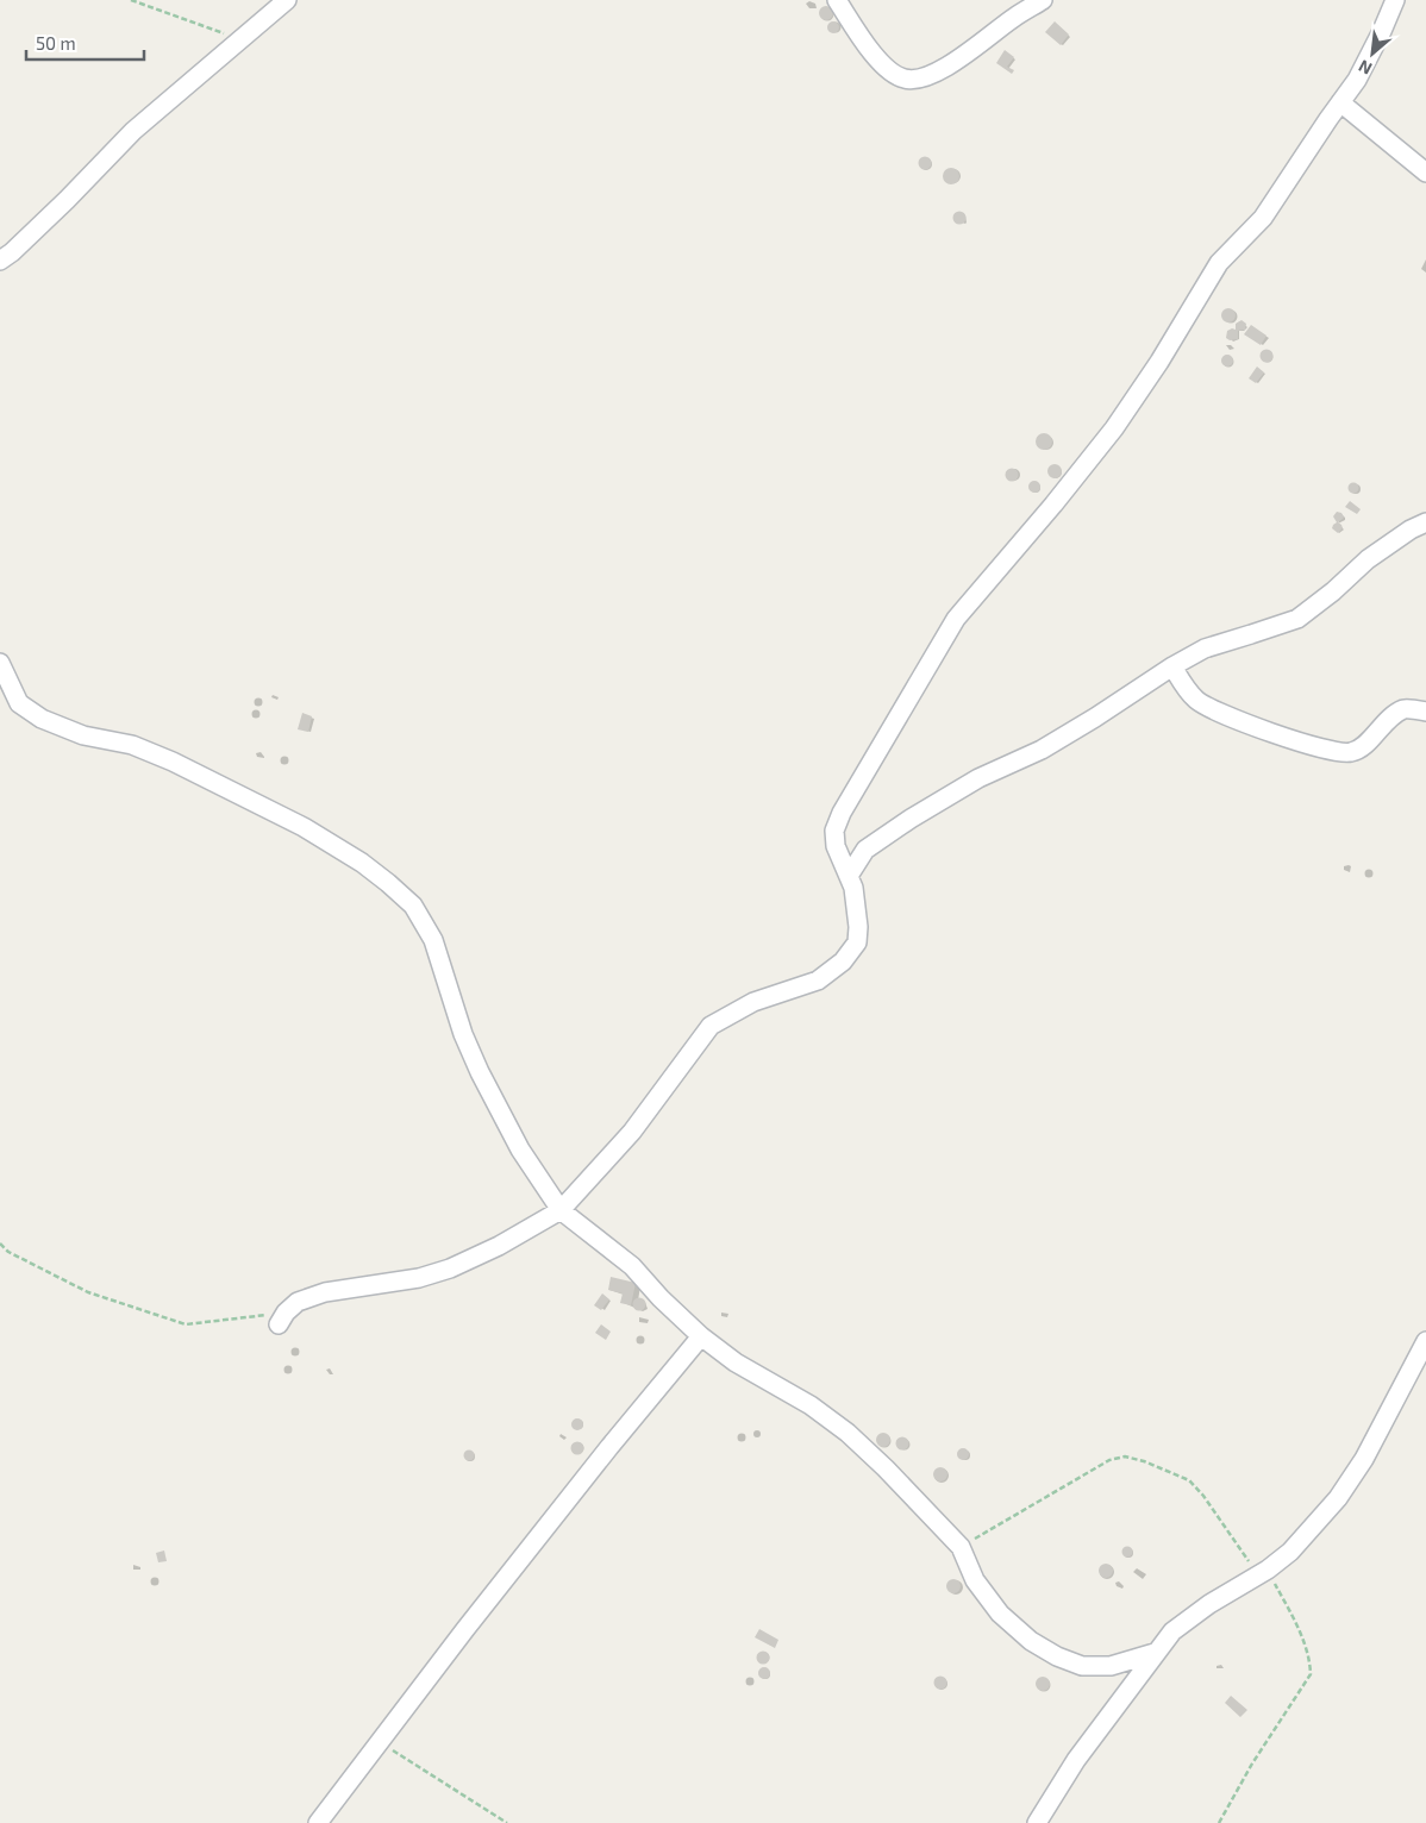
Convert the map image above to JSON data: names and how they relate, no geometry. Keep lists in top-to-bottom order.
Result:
{
  "scale_bar": "50 m",
  "north": "bottom left"
}
